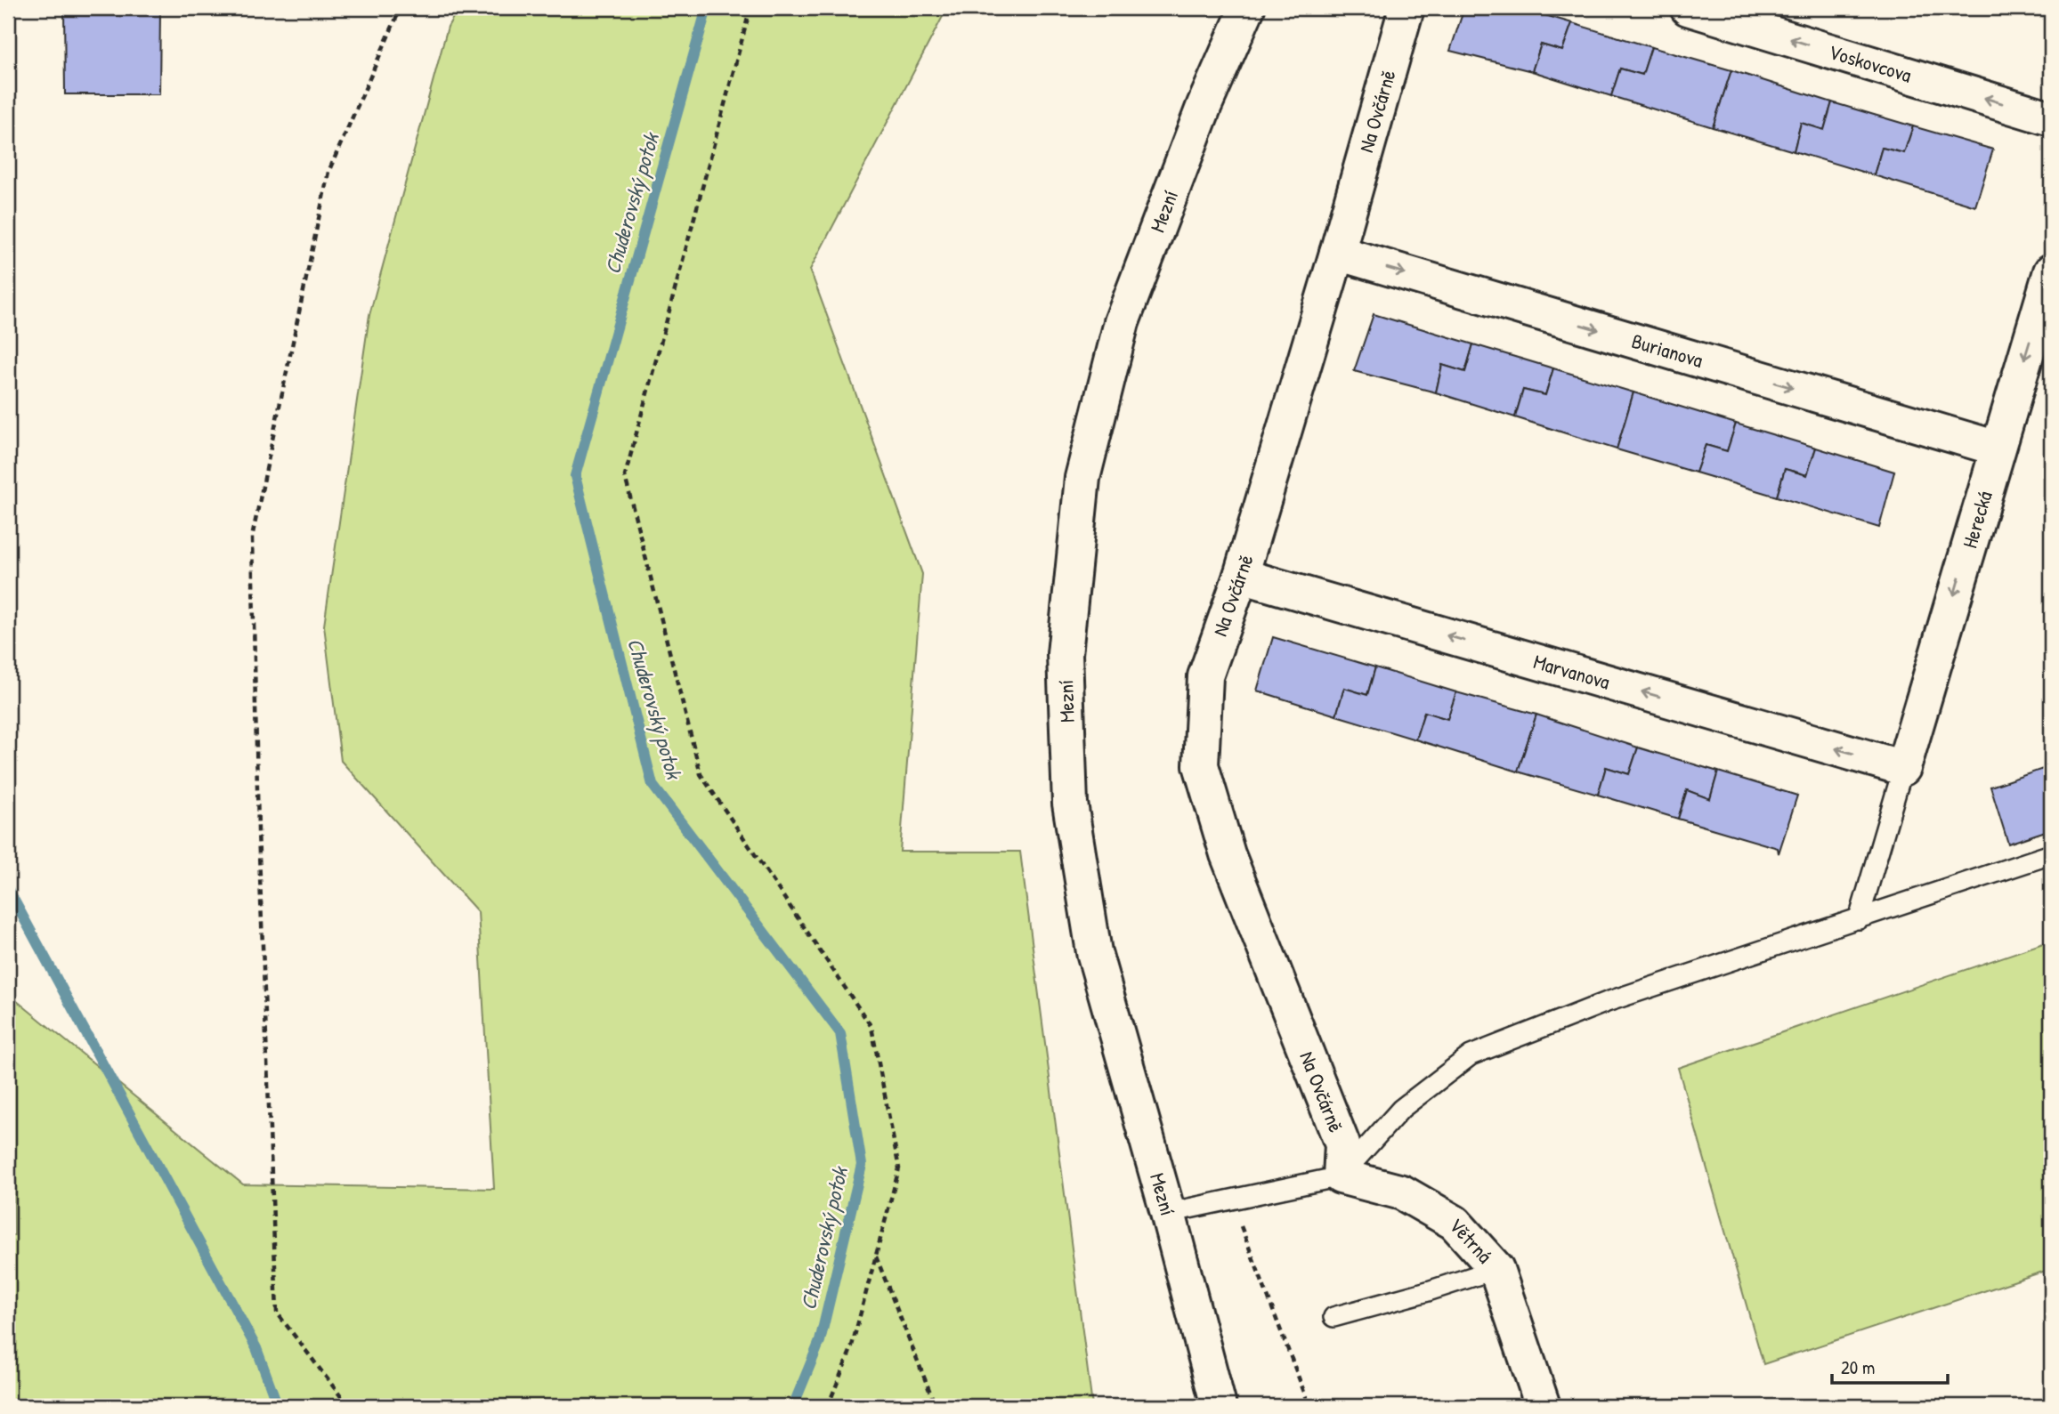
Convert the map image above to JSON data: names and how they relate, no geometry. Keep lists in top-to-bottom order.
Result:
{
  "streets": {
    "street": [
      "Voskovcova",
      "Na Ovčárně",
      "Mezní",
      "Burianova",
      "Herecká",
      "Marvanova",
      "Větrná"
    ]
  },
  "crossings": [
    ["Na Ovčárně", "Burianova"],
    ["Na Ovčárně", "Marvanova"],
    ["Na Ovčárně", "Větrná"],
    ["Burianova", "Herecká"],
    ["Herecká", "Marvanova"]
  ],
  "one_way": [
    "Voskovcova",
    "Burianova",
    "Herecká",
    "Marvanova"
  ],
  "water": ["Chuderovský potok"],
  "scale_bar": "20 m"
}
